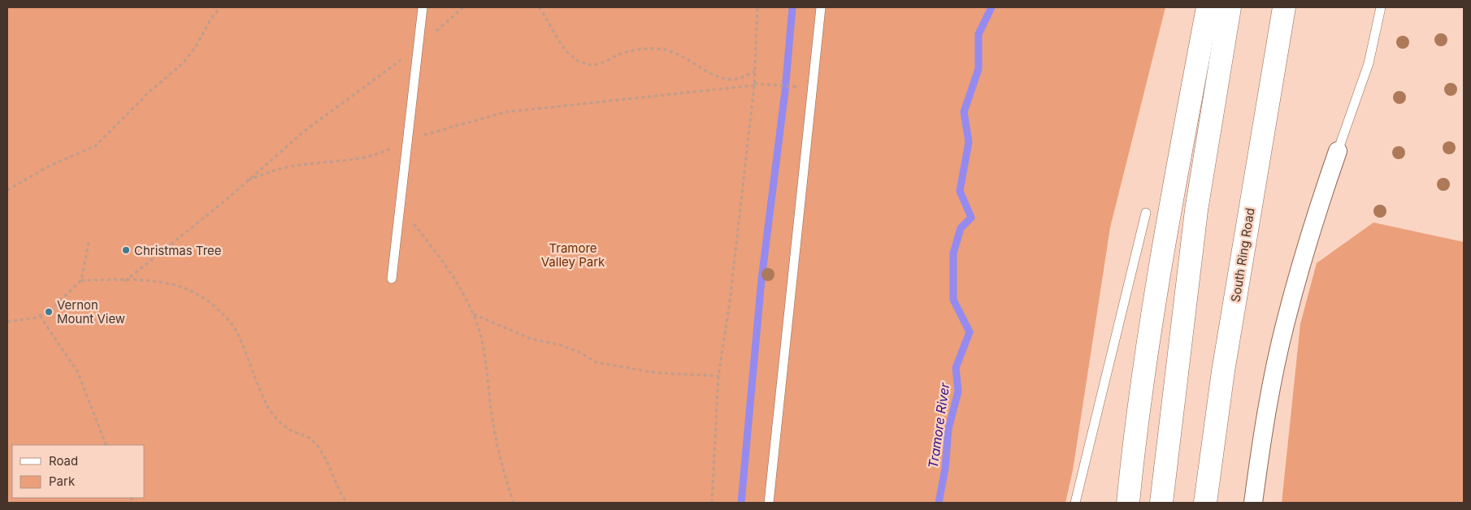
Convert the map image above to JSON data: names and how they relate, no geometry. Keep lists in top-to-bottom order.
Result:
{
  "streets": {
    "highway": ["South Ring Road"]
  },
  "water": ["Tramore River"],
  "parks": ["Tramore Valley Park"],
  "places": ["Christmas Tree", "Vernon Mount View"],
  "legend": ["Road", "Park"]
}
